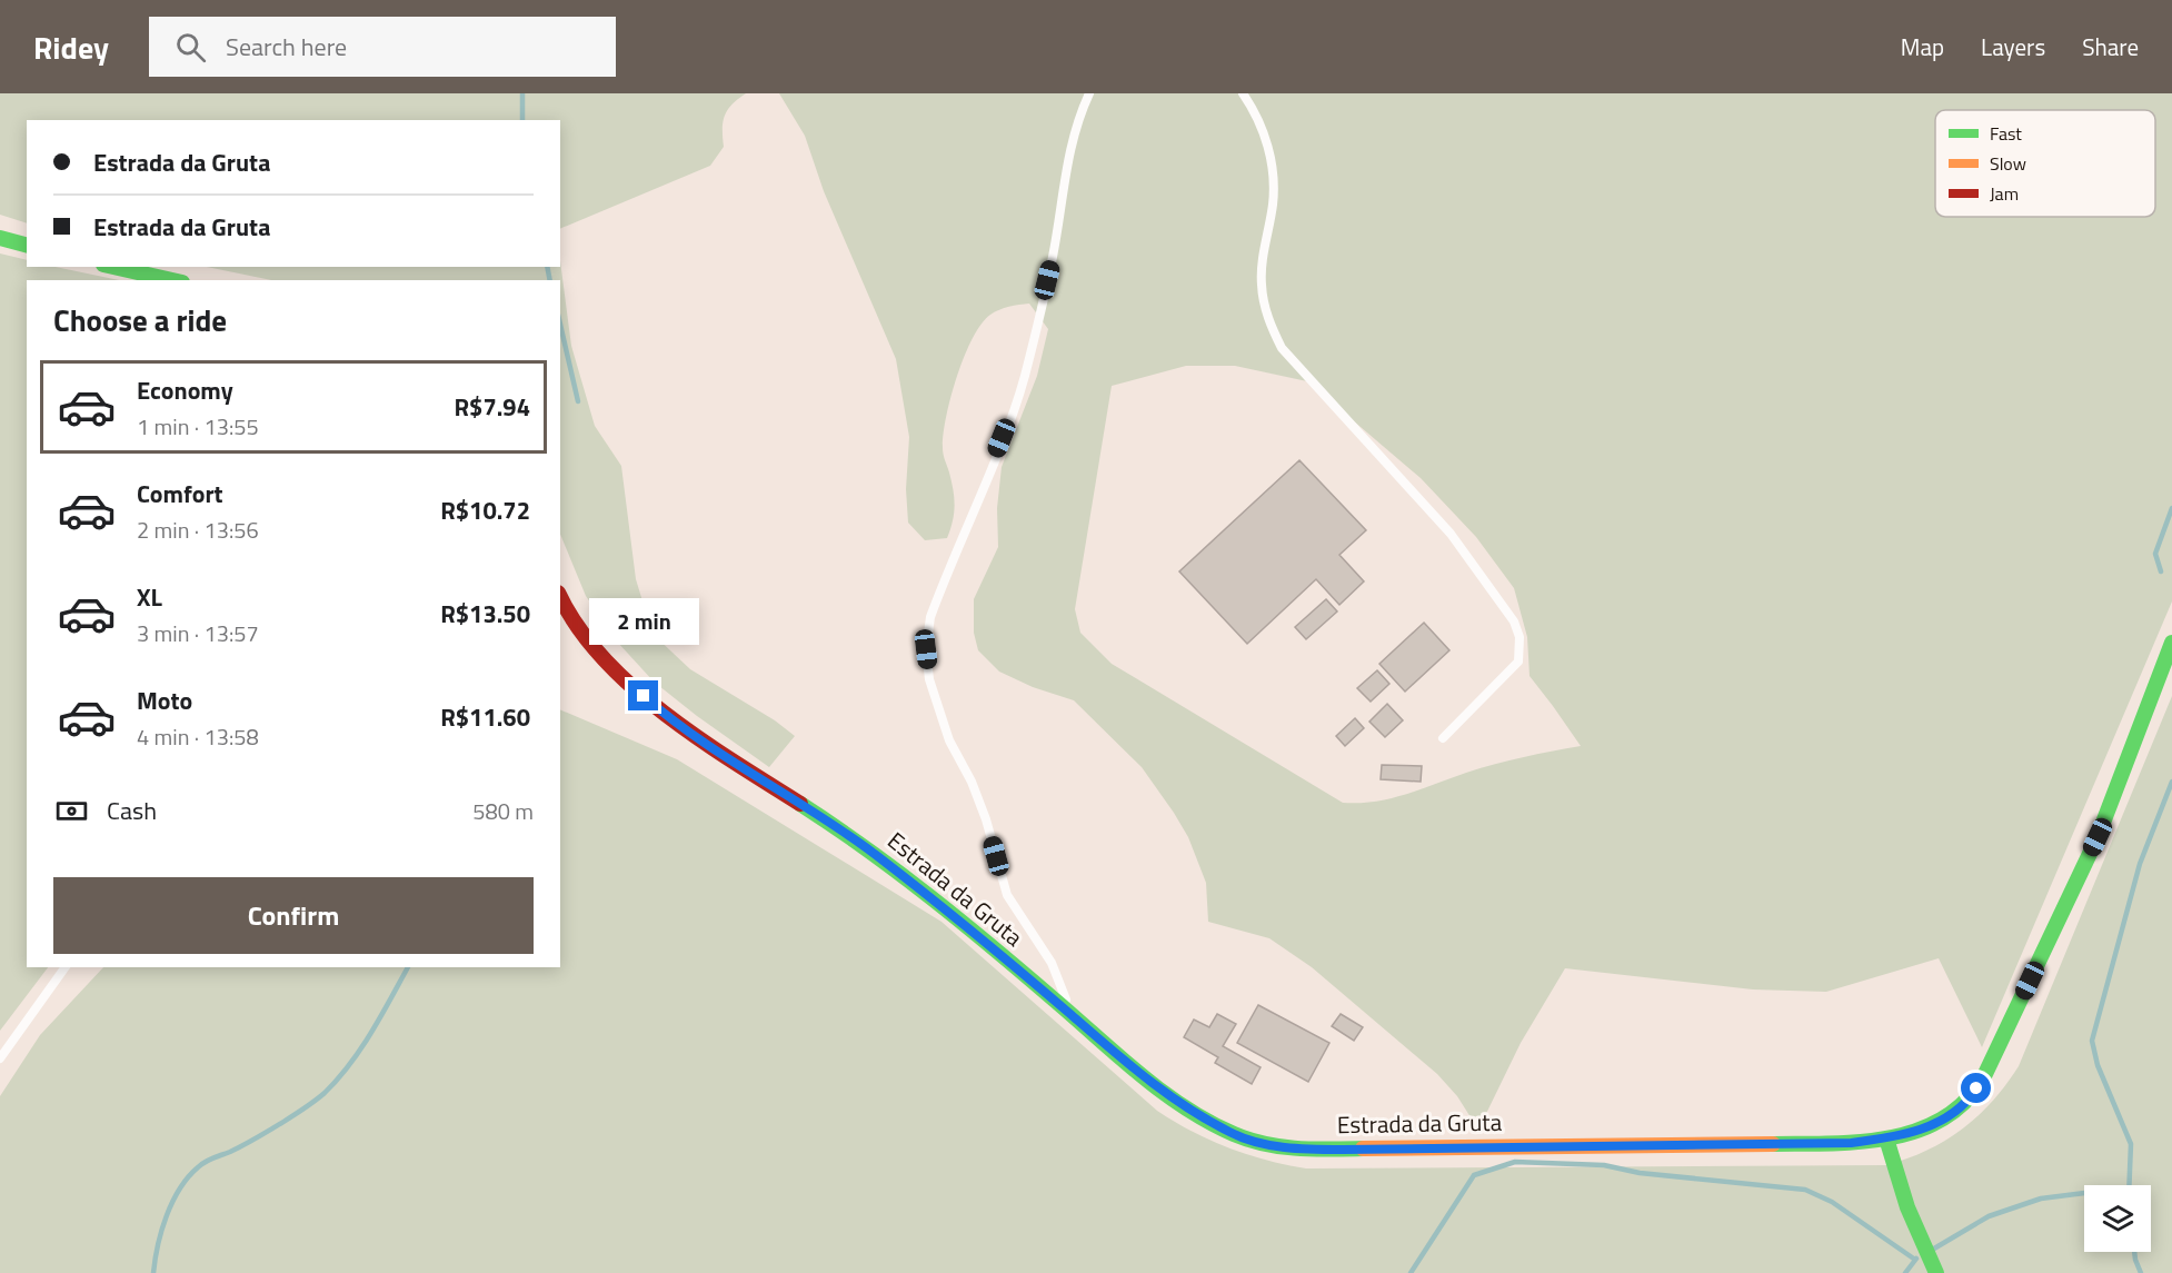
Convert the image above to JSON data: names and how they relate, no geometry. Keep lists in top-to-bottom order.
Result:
{
  "streets": {
    "main road": ["Estrada da Gruta"]
  },
  "legend": ["Fast", "Slow", "Jam"],
  "page": {
    "header": "Ridey",
    "search": "Search here",
    "nav": ["Map", "Layers", "Share"],
    "banner": ["Estrada da Gruta", "Estrada da Gruta"],
    "heading": "Choose a ride",
    "list": [
      {
        "name": "Economy",
        "note": "1 min · 13:55",
        "value": "R$7.94"
      },
      {
        "name": "Comfort",
        "note": "2 min · 13:56",
        "value": "R$10.72"
      },
      {
        "name": "XL",
        "note": "3 min · 13:57",
        "value": "R$13.50"
      },
      {
        "name": "Moto",
        "note": "4 min · 13:58",
        "value": "R$11.60"
      }
    ],
    "bubble": "2 min",
    "pay": ["Cash", "580 m"],
    "buttons": "Confirm"
  }
}
